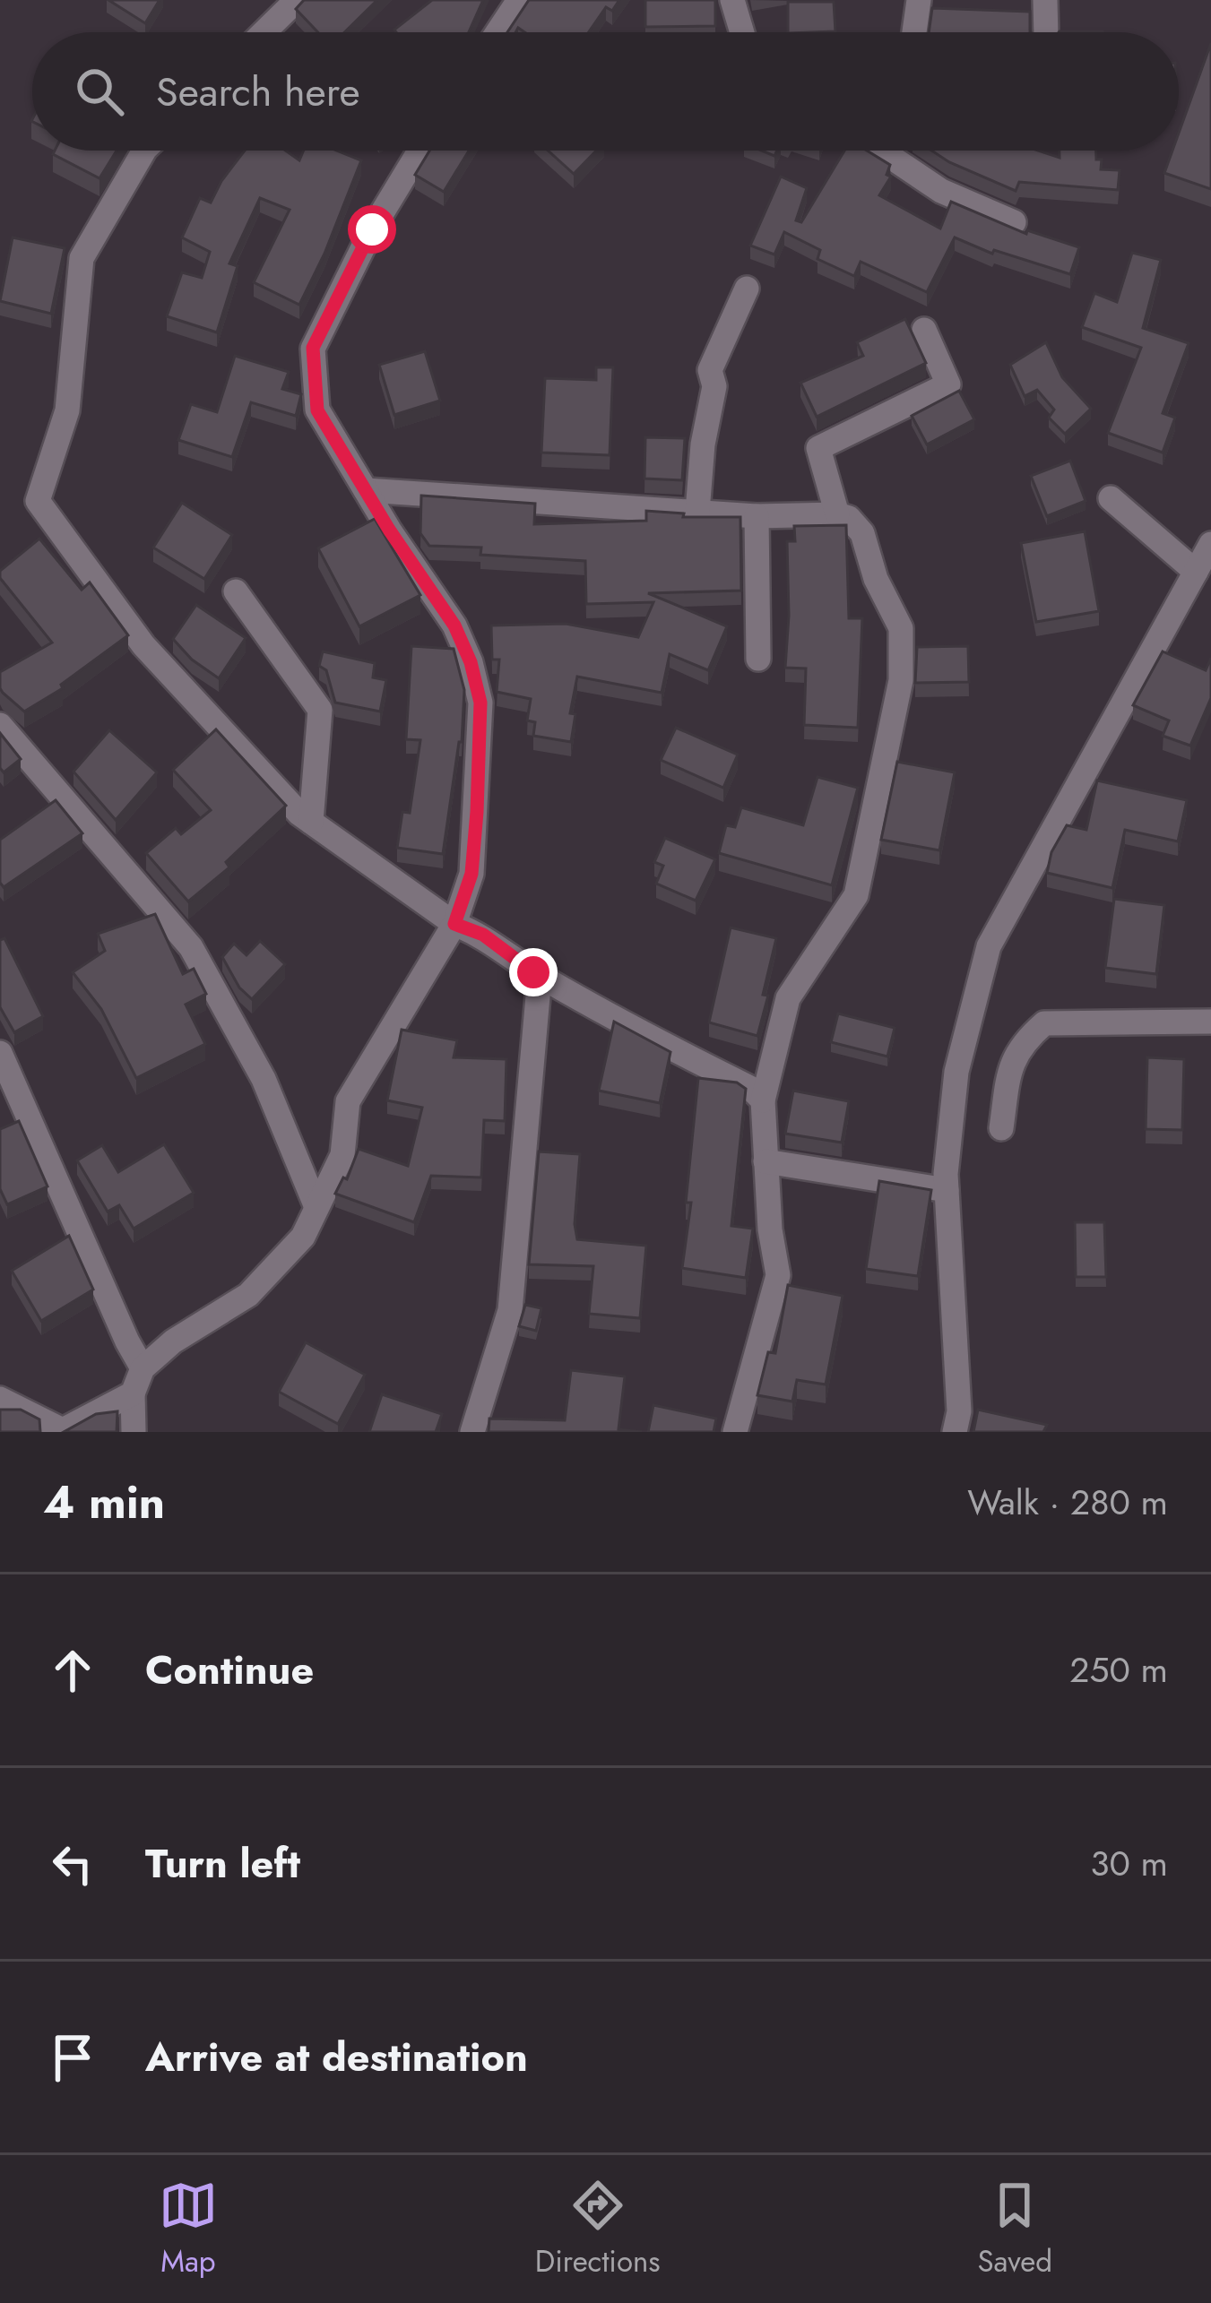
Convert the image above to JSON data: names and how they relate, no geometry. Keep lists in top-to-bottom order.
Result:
{
  "page": {
    "search": "Search here",
    "heading": ["4 min", "Walk · 280 m"],
    "list": [
      ["Continue", "250 m"],
      ["Turn left", "30 m"],
      "Arrive at destination"
    ],
    "nav": ["Map", "Directions", "Saved"]
  }
}
